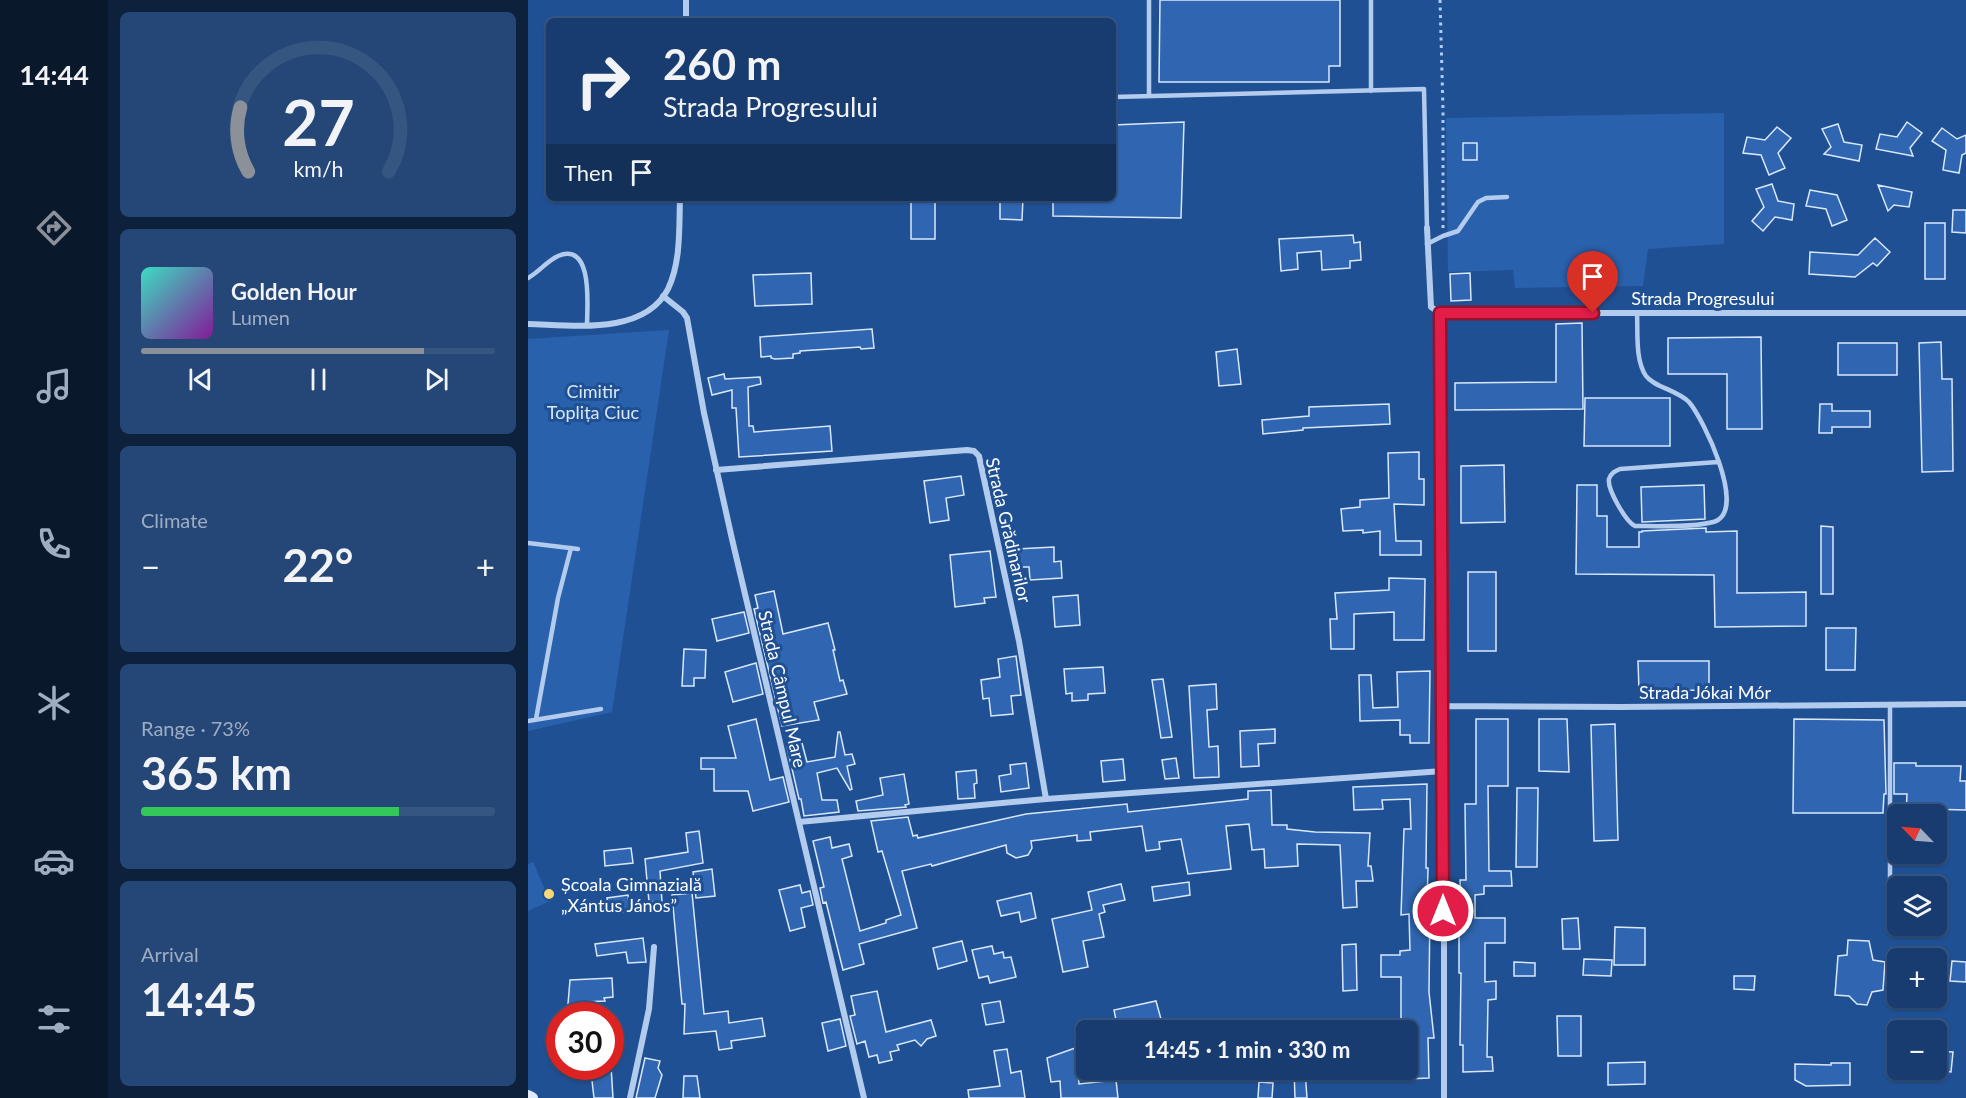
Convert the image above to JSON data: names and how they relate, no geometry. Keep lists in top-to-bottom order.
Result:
{
  "streets": {
    "street": [
      "Strada Progresului",
      "Strada Grădinarilor",
      "Strada Câmpul Mare",
      "Strada Jókai Mór"
    ]
  },
  "crossings": [
    ["Strada Grădinarilor", "Strada Câmpul Mare"]
  ],
  "parks": ["Cimitir Toplița Ciuc"],
  "places": ["Școala Gimnazială „Xántus János”"],
  "north": "top left",
  "page": {
    "tabs": "14:44",
    "turn": ["260 m", "Strada Progresului"],
    "then": "Then",
    "song": ["Golden Hour", "Lumen"],
    "tile": [
      "Climate",
      ["Range · 73%", "365 km"],
      ["Arrival", "14:45"]
    ],
    "heat": ["−", "22°", "+"],
    "map_buttons": ["+", "−"],
    "limit": "30",
    "trip": "14:45 · 1 min · 330 m",
    "gauge": ["27", "km/h"]
  }
}
